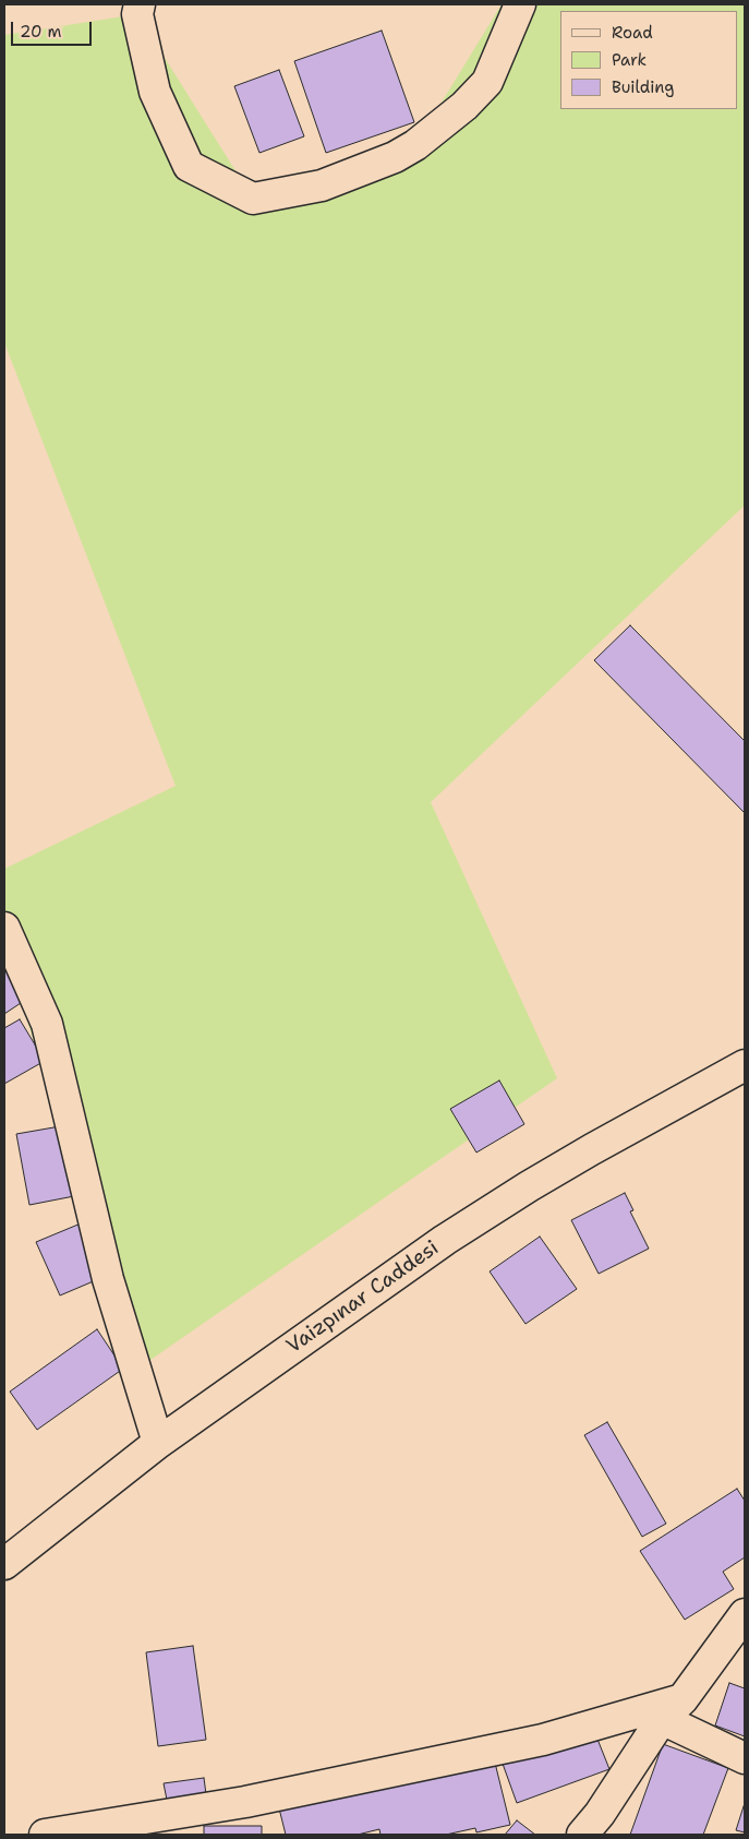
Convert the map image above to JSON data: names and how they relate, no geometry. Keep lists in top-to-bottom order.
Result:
{
  "streets": {
    "street": ["Vaizpınar Caddesi"]
  },
  "legend": ["Road", "Park", "Building"],
  "scale_bar": "20 m"
}
